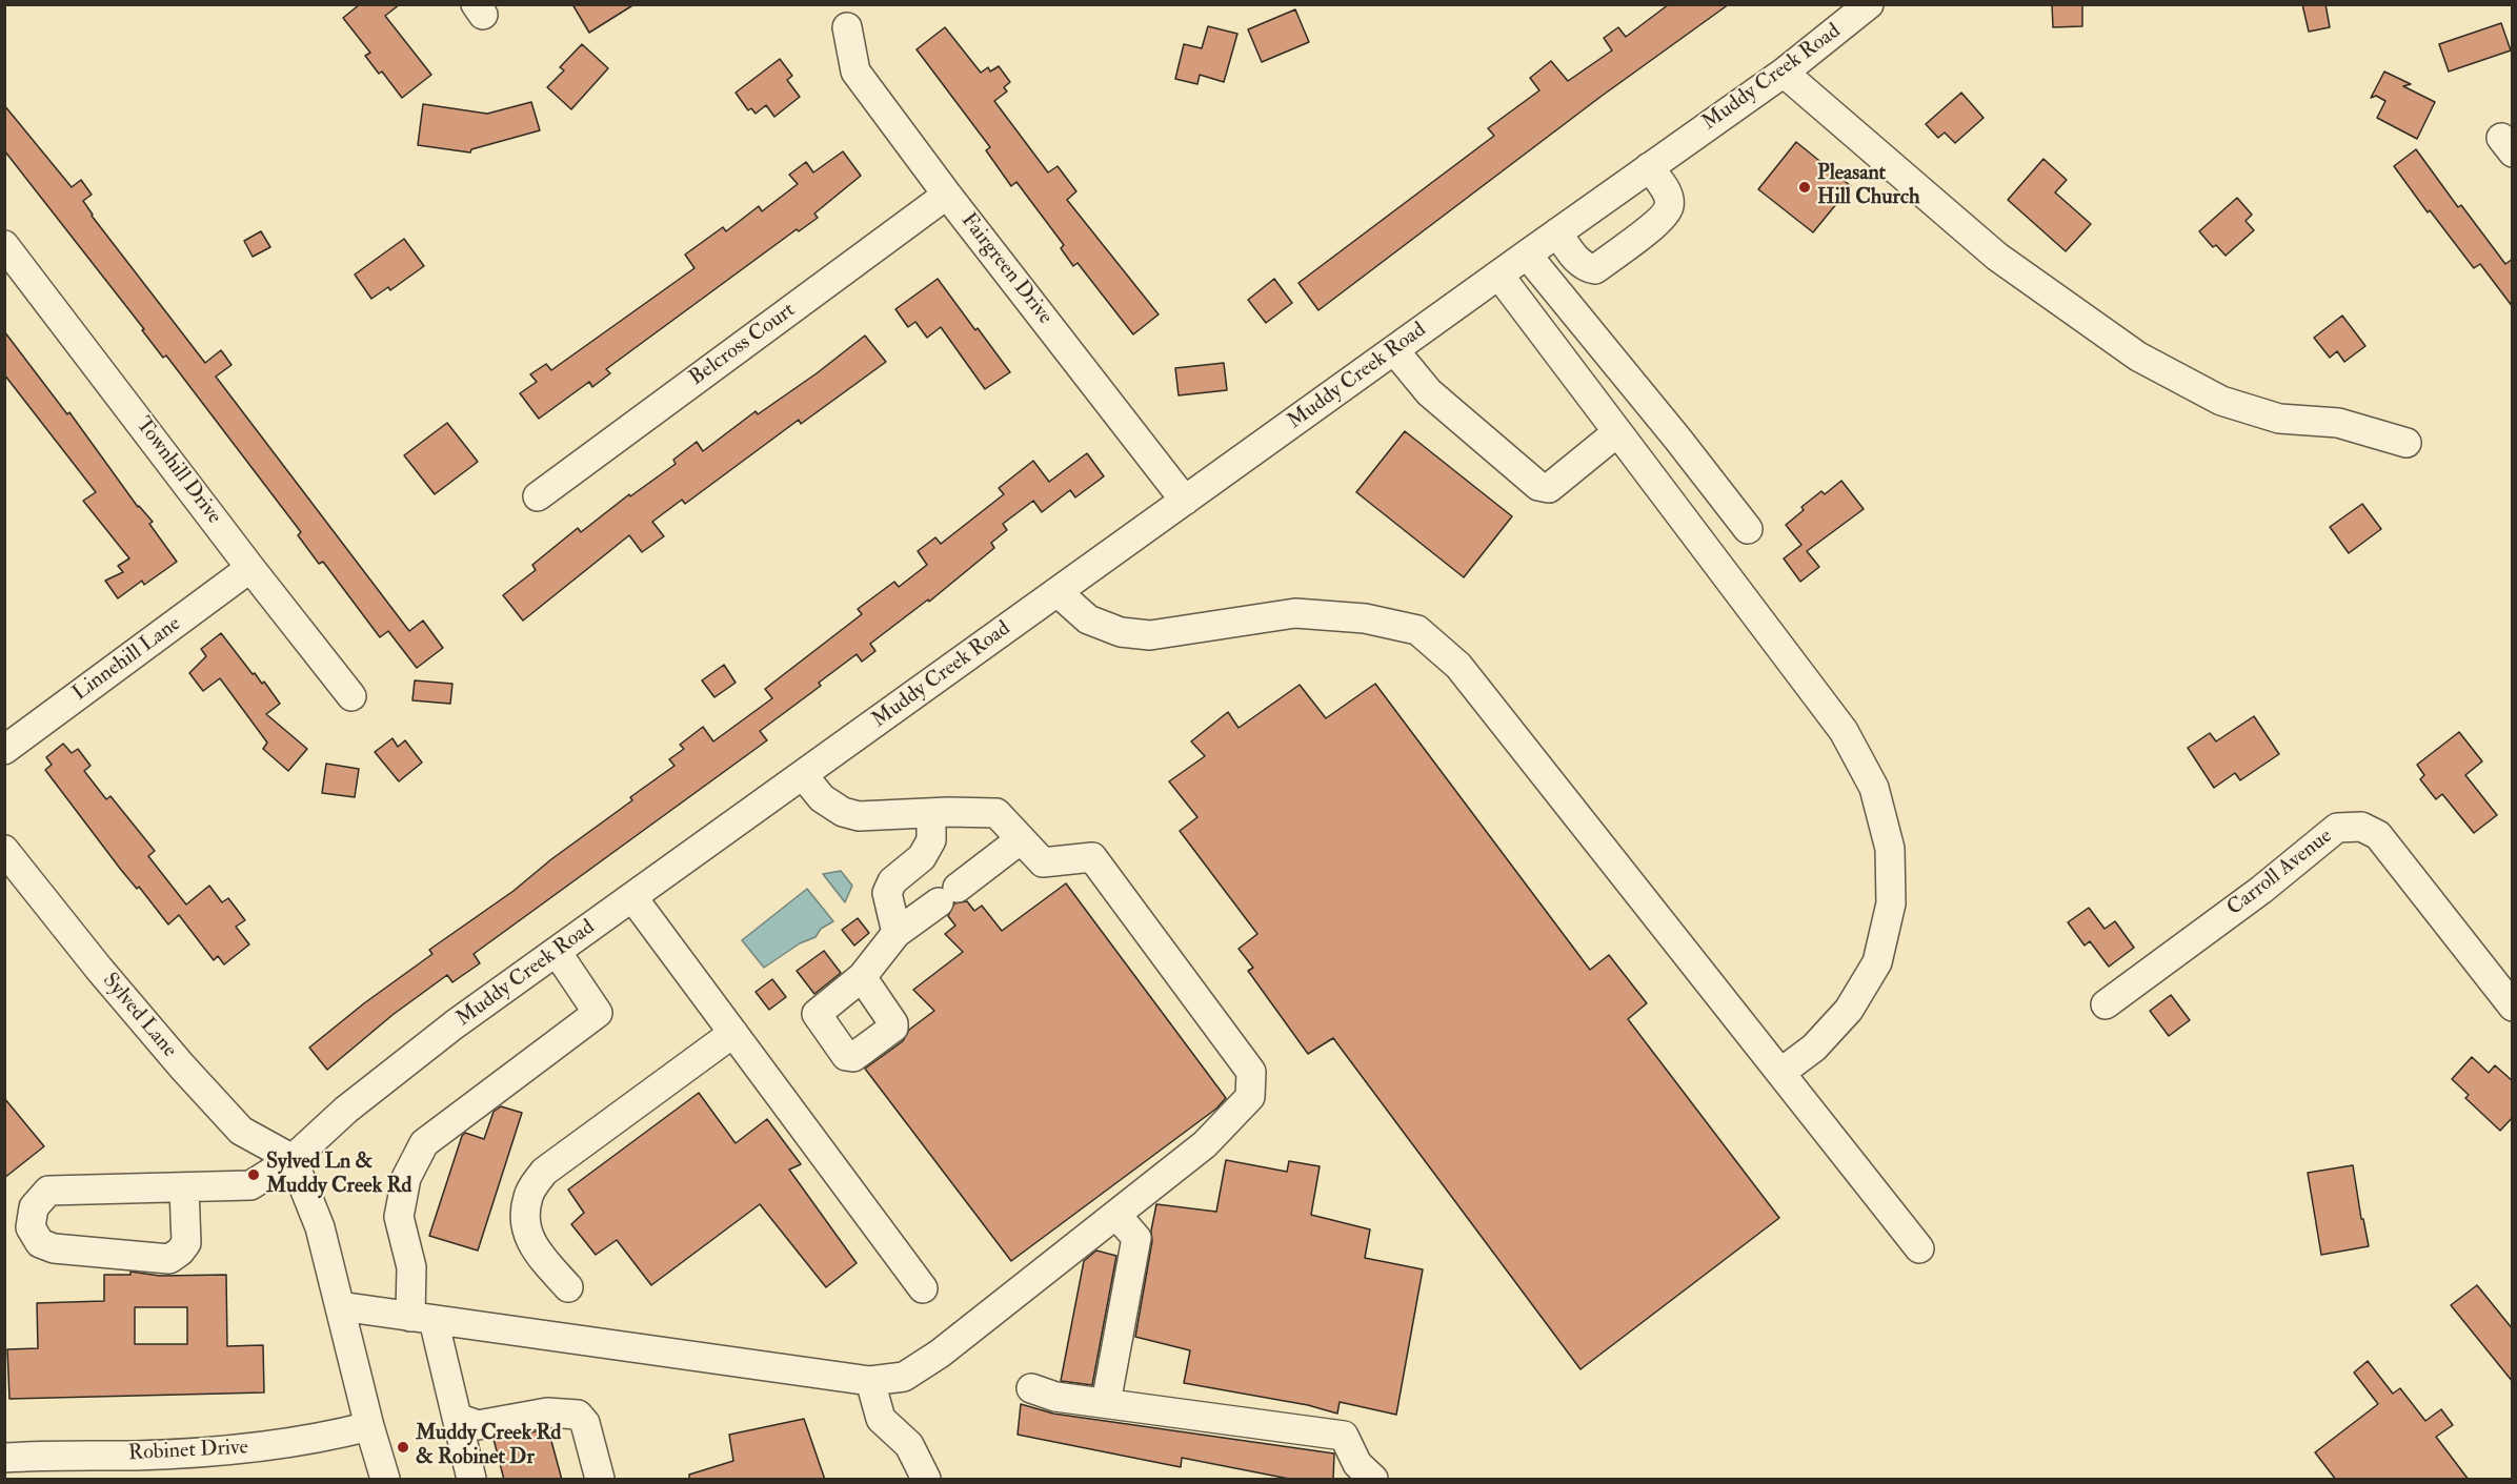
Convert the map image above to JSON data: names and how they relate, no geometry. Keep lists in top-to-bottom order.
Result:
{
  "streets": {
    "street": [
      "Muddy Creek Road",
      "Fairgreen Drive",
      "Belcross Court",
      "Townhill Drive",
      "Linnehill Lane",
      "Carroll Avenue",
      "Sylved Lane",
      "Robinet Drive"
    ]
  },
  "crossings": [
    ["Muddy Creek Road", "Fairgreen Drive"],
    ["Muddy Creek Road", "Sylved Lane"],
    ["Fairgreen Drive", "Belcross Court"],
    ["Townhill Drive", "Linnehill Lane"]
  ],
  "places": ["Pleasant Hill Church", "Sylved Ln & Muddy Creek Rd", "Muddy Creek Rd & Robinet Dr"]
}
